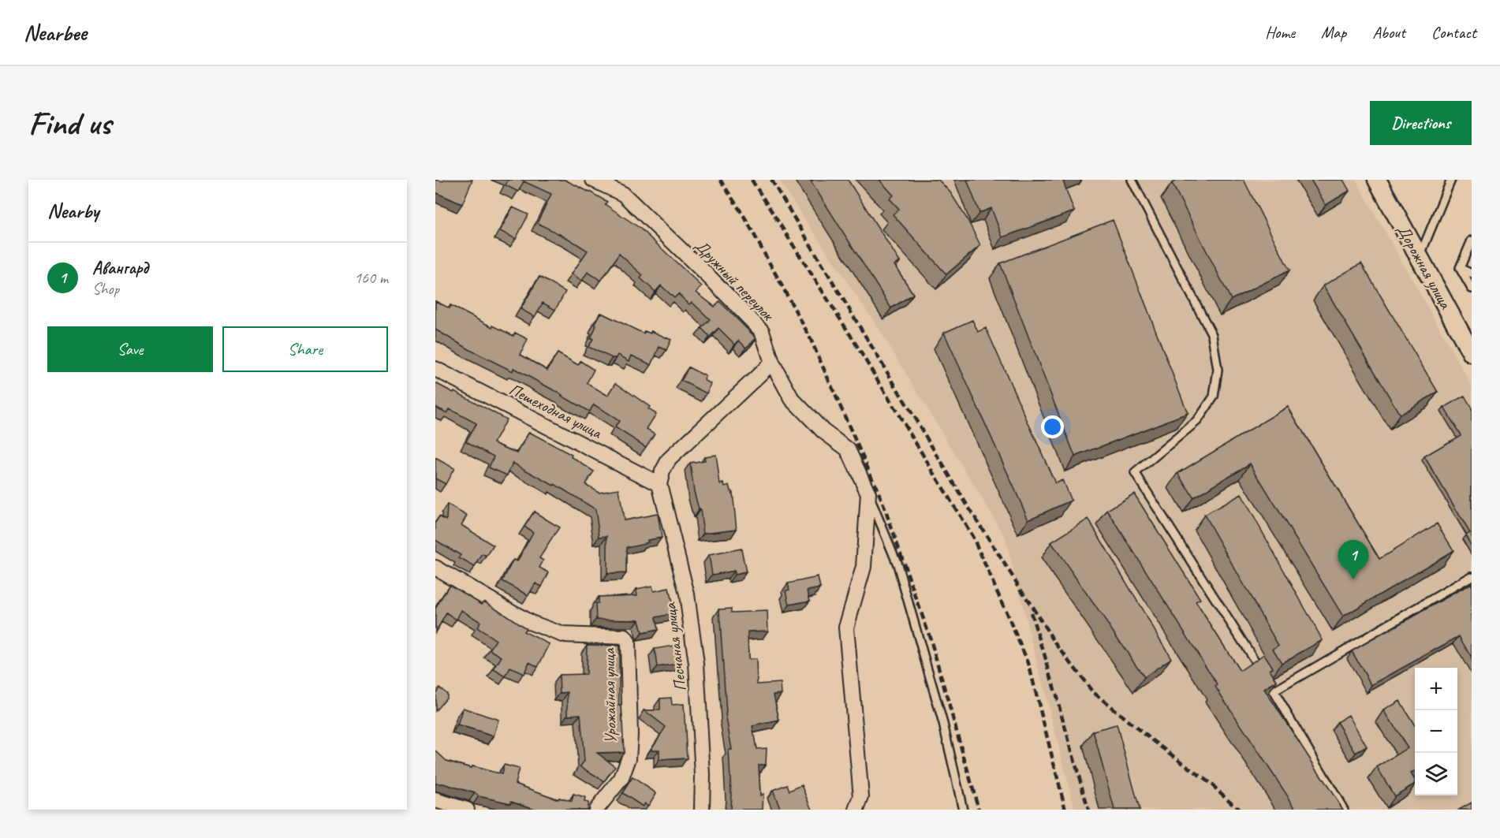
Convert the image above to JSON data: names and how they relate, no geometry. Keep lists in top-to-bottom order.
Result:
{
  "streets": {
    "street": [
      "Дорожная улица",
      "Дружный переулок",
      "Пешеходная улица",
      "Песчаная улица",
      "Урожайная улица"
    ]
  },
  "crossings": [
    ["Пешеходная улица", "Песчаная улица"]
  ],
  "page": {
    "header": "Nearbee",
    "nav": [
      "Home",
      "Map",
      "About",
      "Contact"
    ],
    "buttons": [
      "Directions",
      ["Save", "Share"]
    ],
    "title": "Find us",
    "heading": "Nearby",
    "list": [
      {
        "mark": "1",
        "name": "Авангард",
        "note": "Shop",
        "value": "160 m"
      }
    ],
    "pins": "1",
    "map_buttons": ["+", "−"]
  }
}
